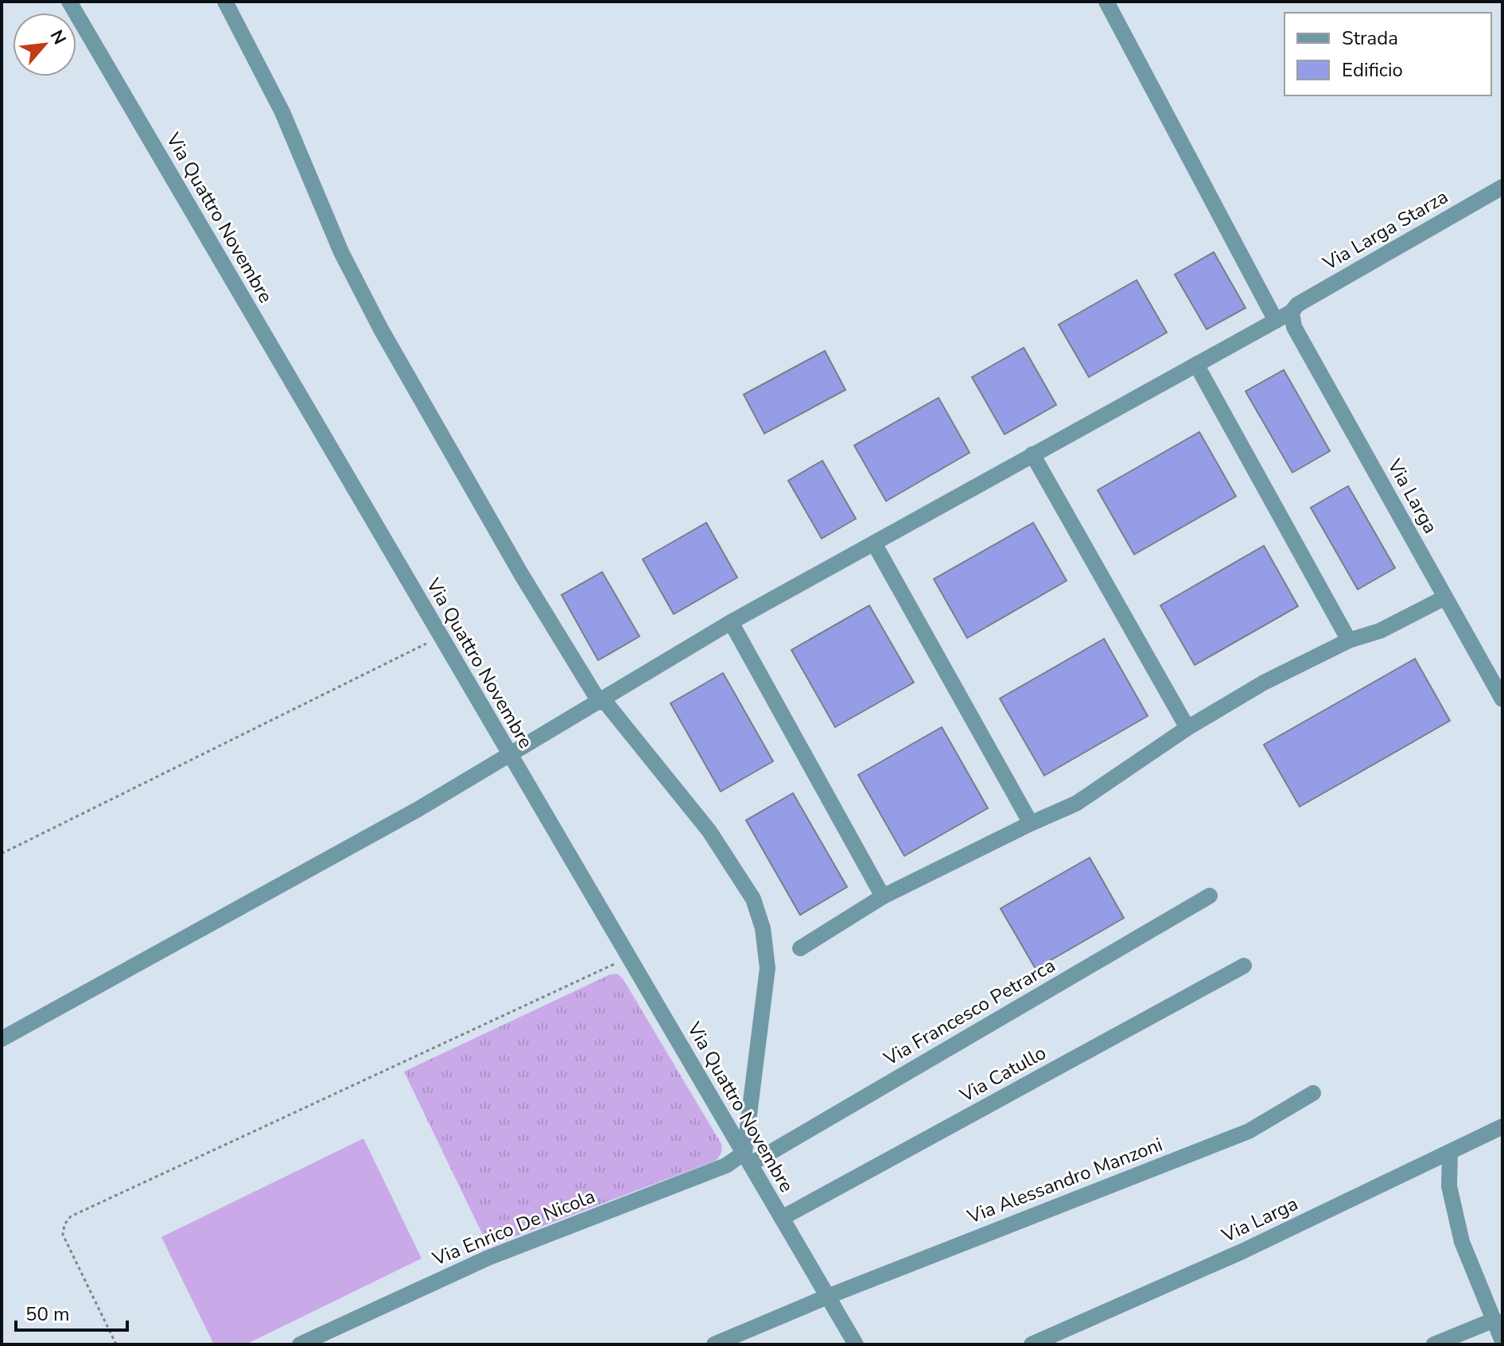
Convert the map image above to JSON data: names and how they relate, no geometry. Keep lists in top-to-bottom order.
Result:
{
  "streets": {
    "street": [
      "Via Quattro Novembre",
      "Via Larga Starza",
      "Via Larga",
      "Via Francesco Petrarca",
      "Via Catullo",
      "Via Alessandro Manzoni",
      "Via Enrico De Nicola"
    ]
  },
  "crossings": [
    ["Via Quattro Novembre", "Via Larga Starza"],
    ["Via Quattro Novembre", "Via Francesco Petrarca"],
    ["Via Quattro Novembre", "Via Catullo"],
    ["Via Quattro Novembre", "Via Alessandro Manzoni"],
    ["Via Quattro Novembre", "Via Enrico De Nicola"],
    ["Via Larga Starza", "Via Larga"],
    ["Via Francesco Petrarca", "Via Enrico De Nicola"]
  ],
  "legend": ["Strada", "Edificio"],
  "scale_bar": "50 m",
  "north": "top right"
}
